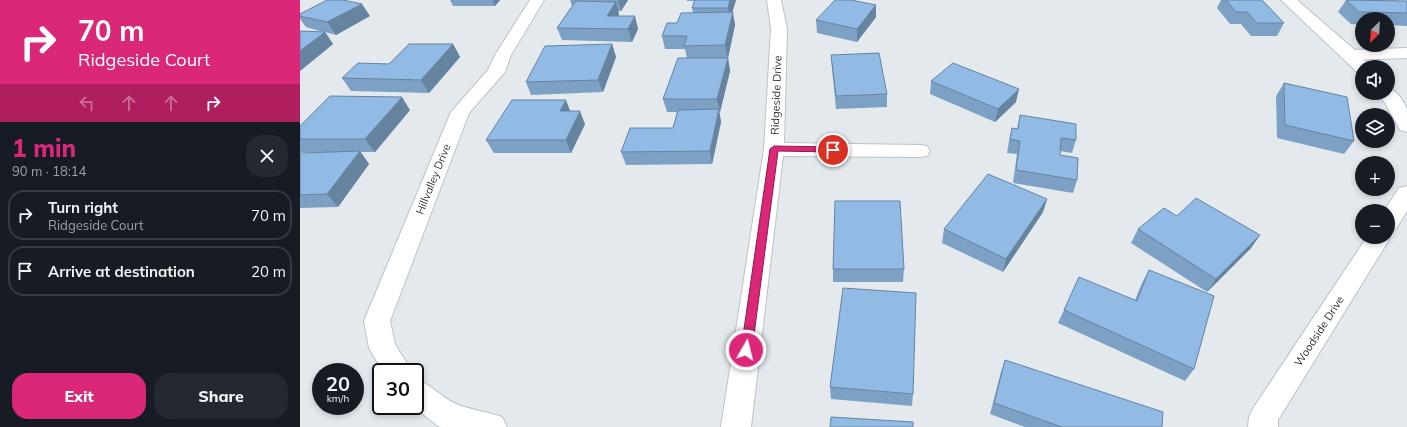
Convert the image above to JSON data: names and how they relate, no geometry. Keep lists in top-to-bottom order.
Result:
{
  "streets": {
    "street": ["Ridgeside Drive", "Hillvalley Drive", "Woodside Drive"]
  },
  "north": "bottom left",
  "page": {
    "turn": ["70 m", "Ridgeside Court"],
    "map_buttons": ["+", "−"],
    "heading": ["1 min", "90 m · 18:14"],
    "list": [
      {
        "name": "Turn right",
        "note": "Ridgeside Court",
        "value": "70 m"
      },
      {
        "name": "Arrive at destination",
        "value": "20 m"
      }
    ],
    "speed": "20 km/h",
    "limit": "30",
    "buttons": ["Exit", "Share"]
  }
}
